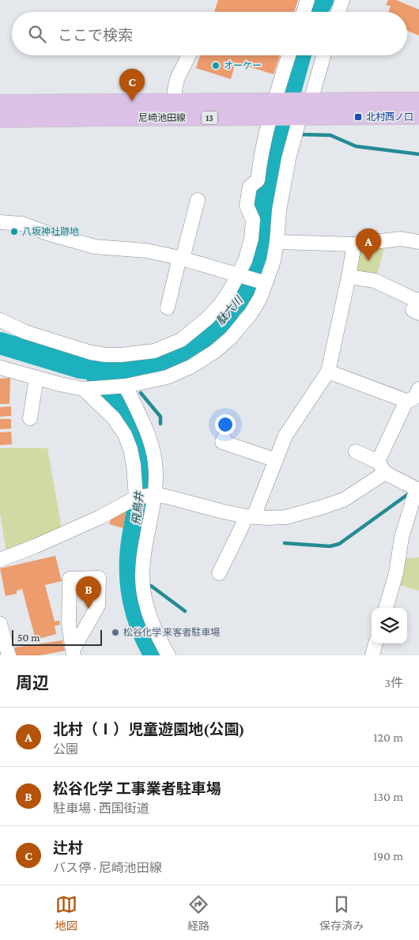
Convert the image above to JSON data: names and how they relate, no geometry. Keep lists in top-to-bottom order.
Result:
{
  "streets": {
    "main road": ["尼崎池田線", "13"]
  },
  "water": ["駄六川", "飛鳥井"],
  "places": {
    "other": ["オーケー", "八坂神社跡地", "松谷化学 来客者駐車場"],
    "transit": ["北村西ノ口"]
  },
  "scale_bar": "50 m",
  "page": {
    "search": "ここで検索",
    "pins": ["C", "A", "B"],
    "scale": "50 m",
    "heading": ["周辺", "3件"],
    "list": [
      {
        "mark": "A",
        "name": "北村（Ⅰ）児童遊園地(公園)",
        "note": "公園",
        "value": "120 m"
      },
      {
        "mark": "B",
        "name": "松谷化学 工事業者駐車場",
        "note": "駐車場 · 西国街道",
        "value": "130 m"
      },
      {
        "mark": "C",
        "name": "辻村",
        "note": "バス停 · 尼崎池田線",
        "value": "190 m"
      }
    ],
    "nav": ["地図", "経路", "保存済み"]
  }
}
